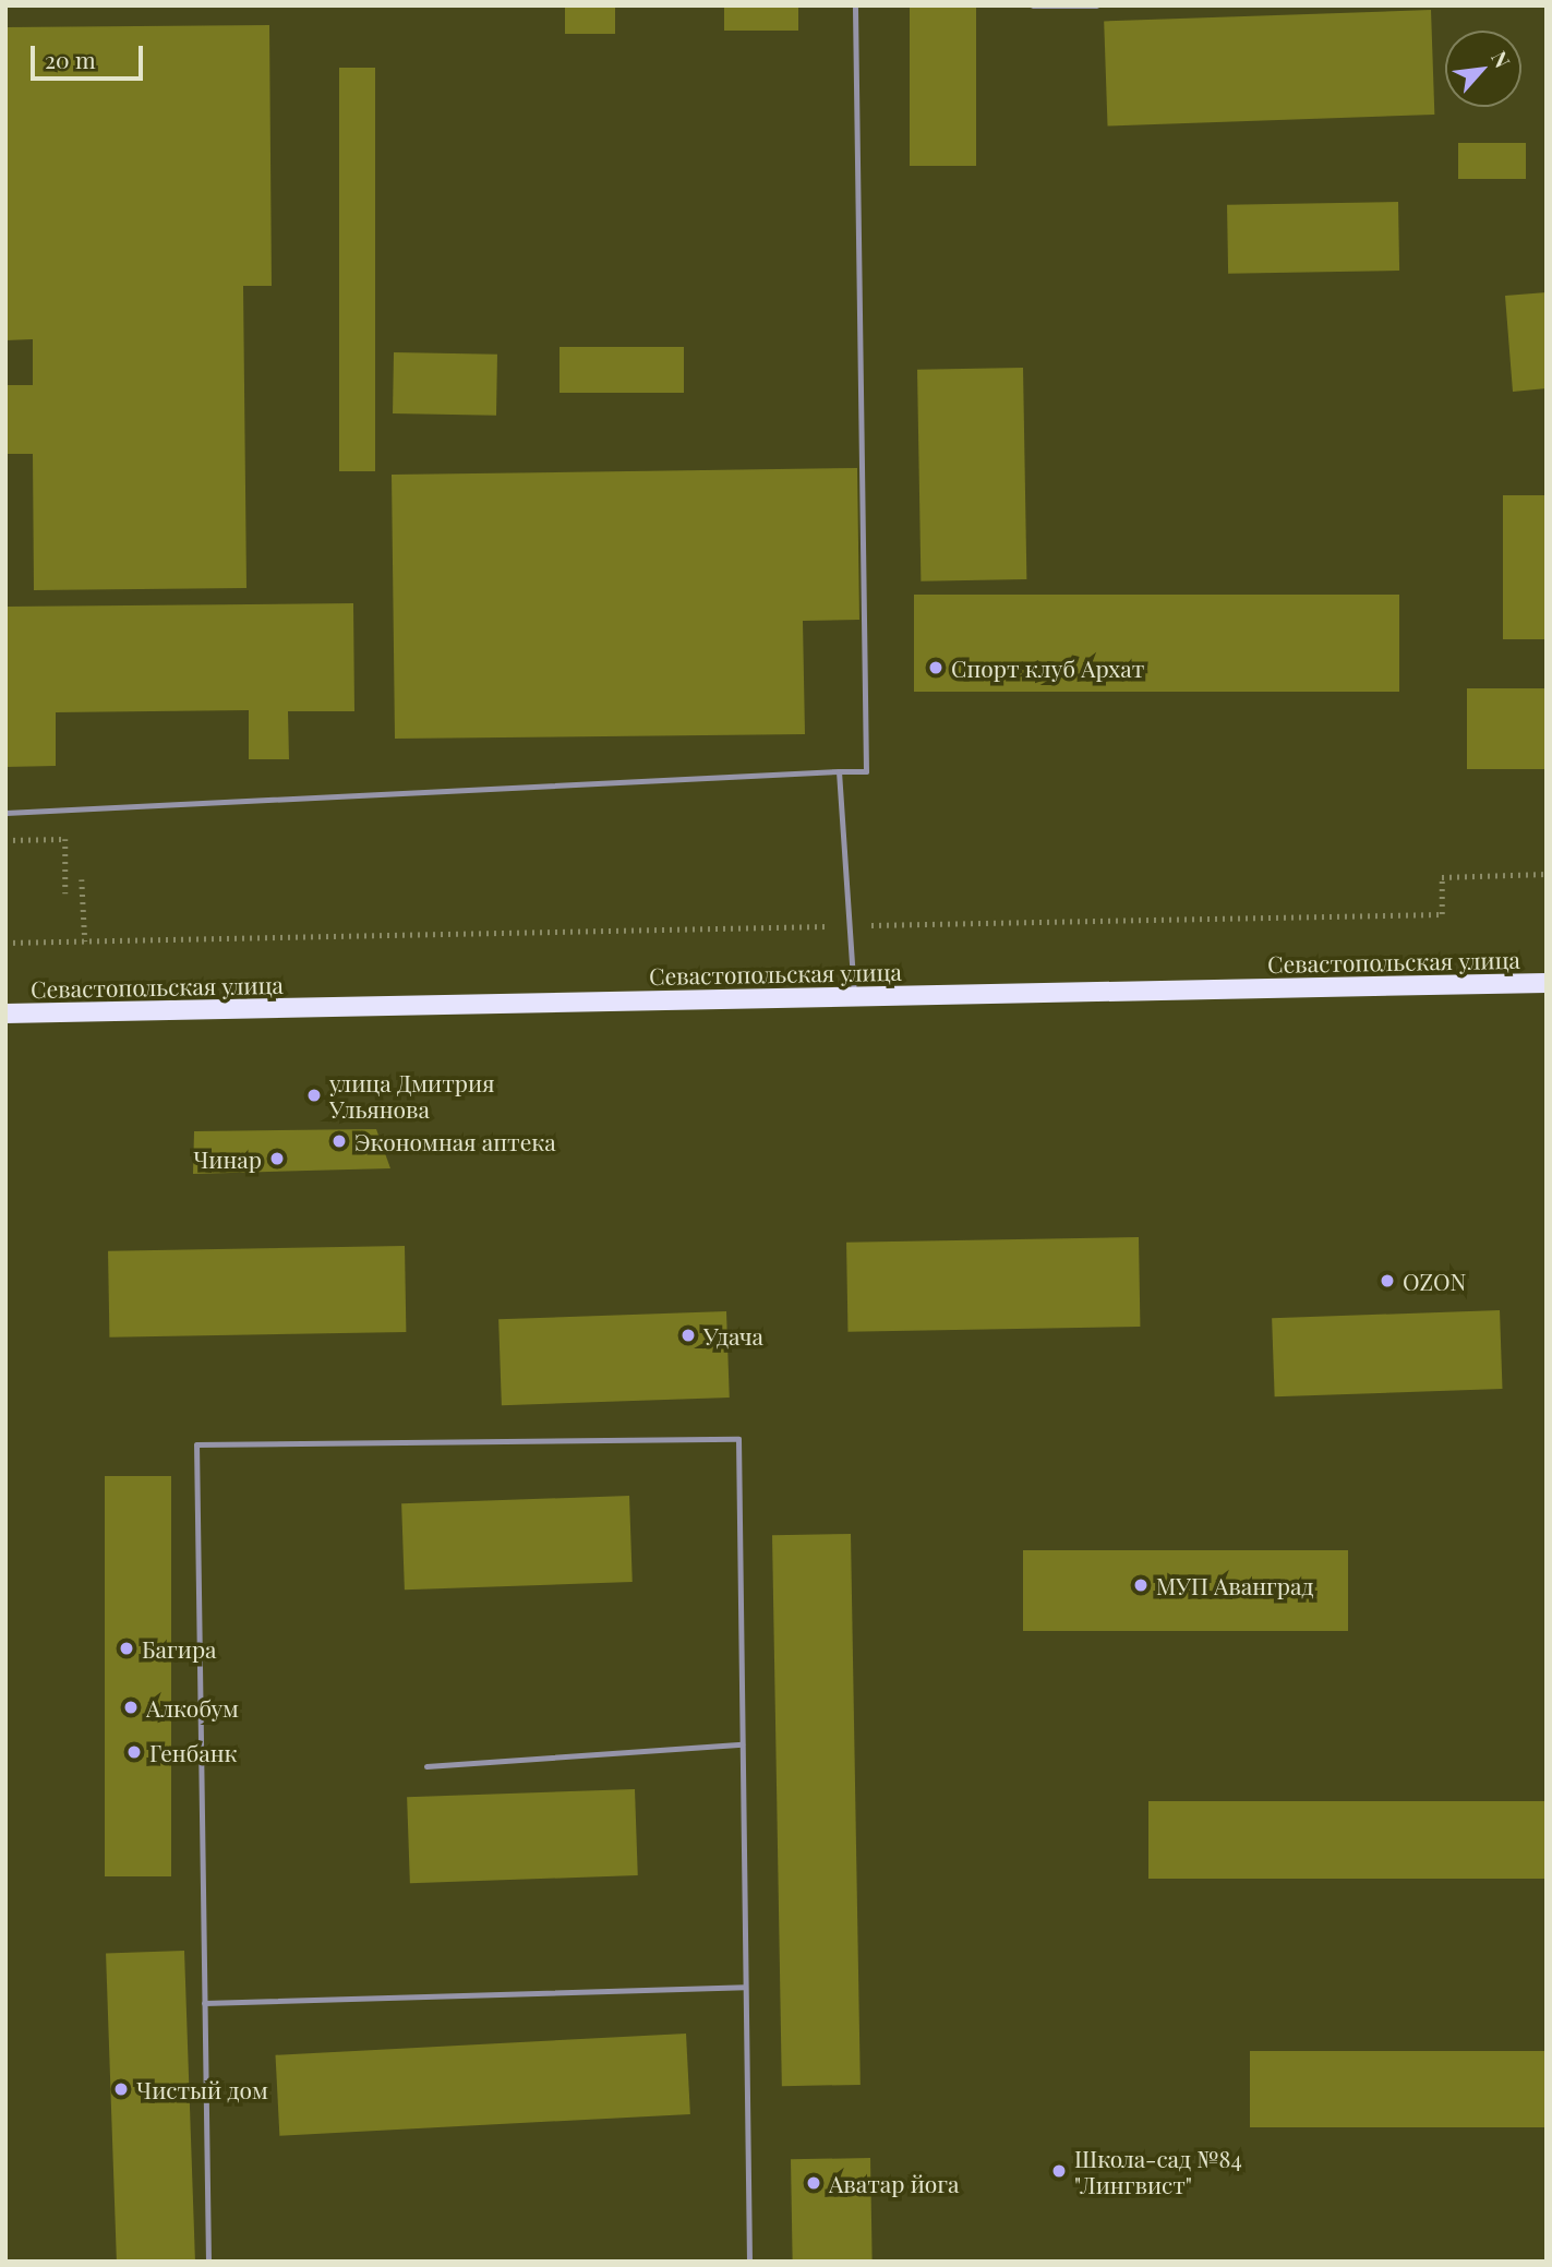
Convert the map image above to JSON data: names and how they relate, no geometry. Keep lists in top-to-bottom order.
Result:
{
  "streets": {
    "main road": ["Севастопольская улица"]
  },
  "places": [
    "Спорт клуб Архат",
    "улица Дмитрия Ульянова",
    "Экономная аптека",
    "Чинар",
    "OZON",
    "Удача",
    "МУП Аванград",
    "Багира",
    "Алкобум",
    "Генбанк",
    "Чистый дом",
    "Школа-сад №84 \"Лингвист\"",
    "Аватар йога"
  ],
  "scale_bar": "20 m",
  "north": "top right"
}
